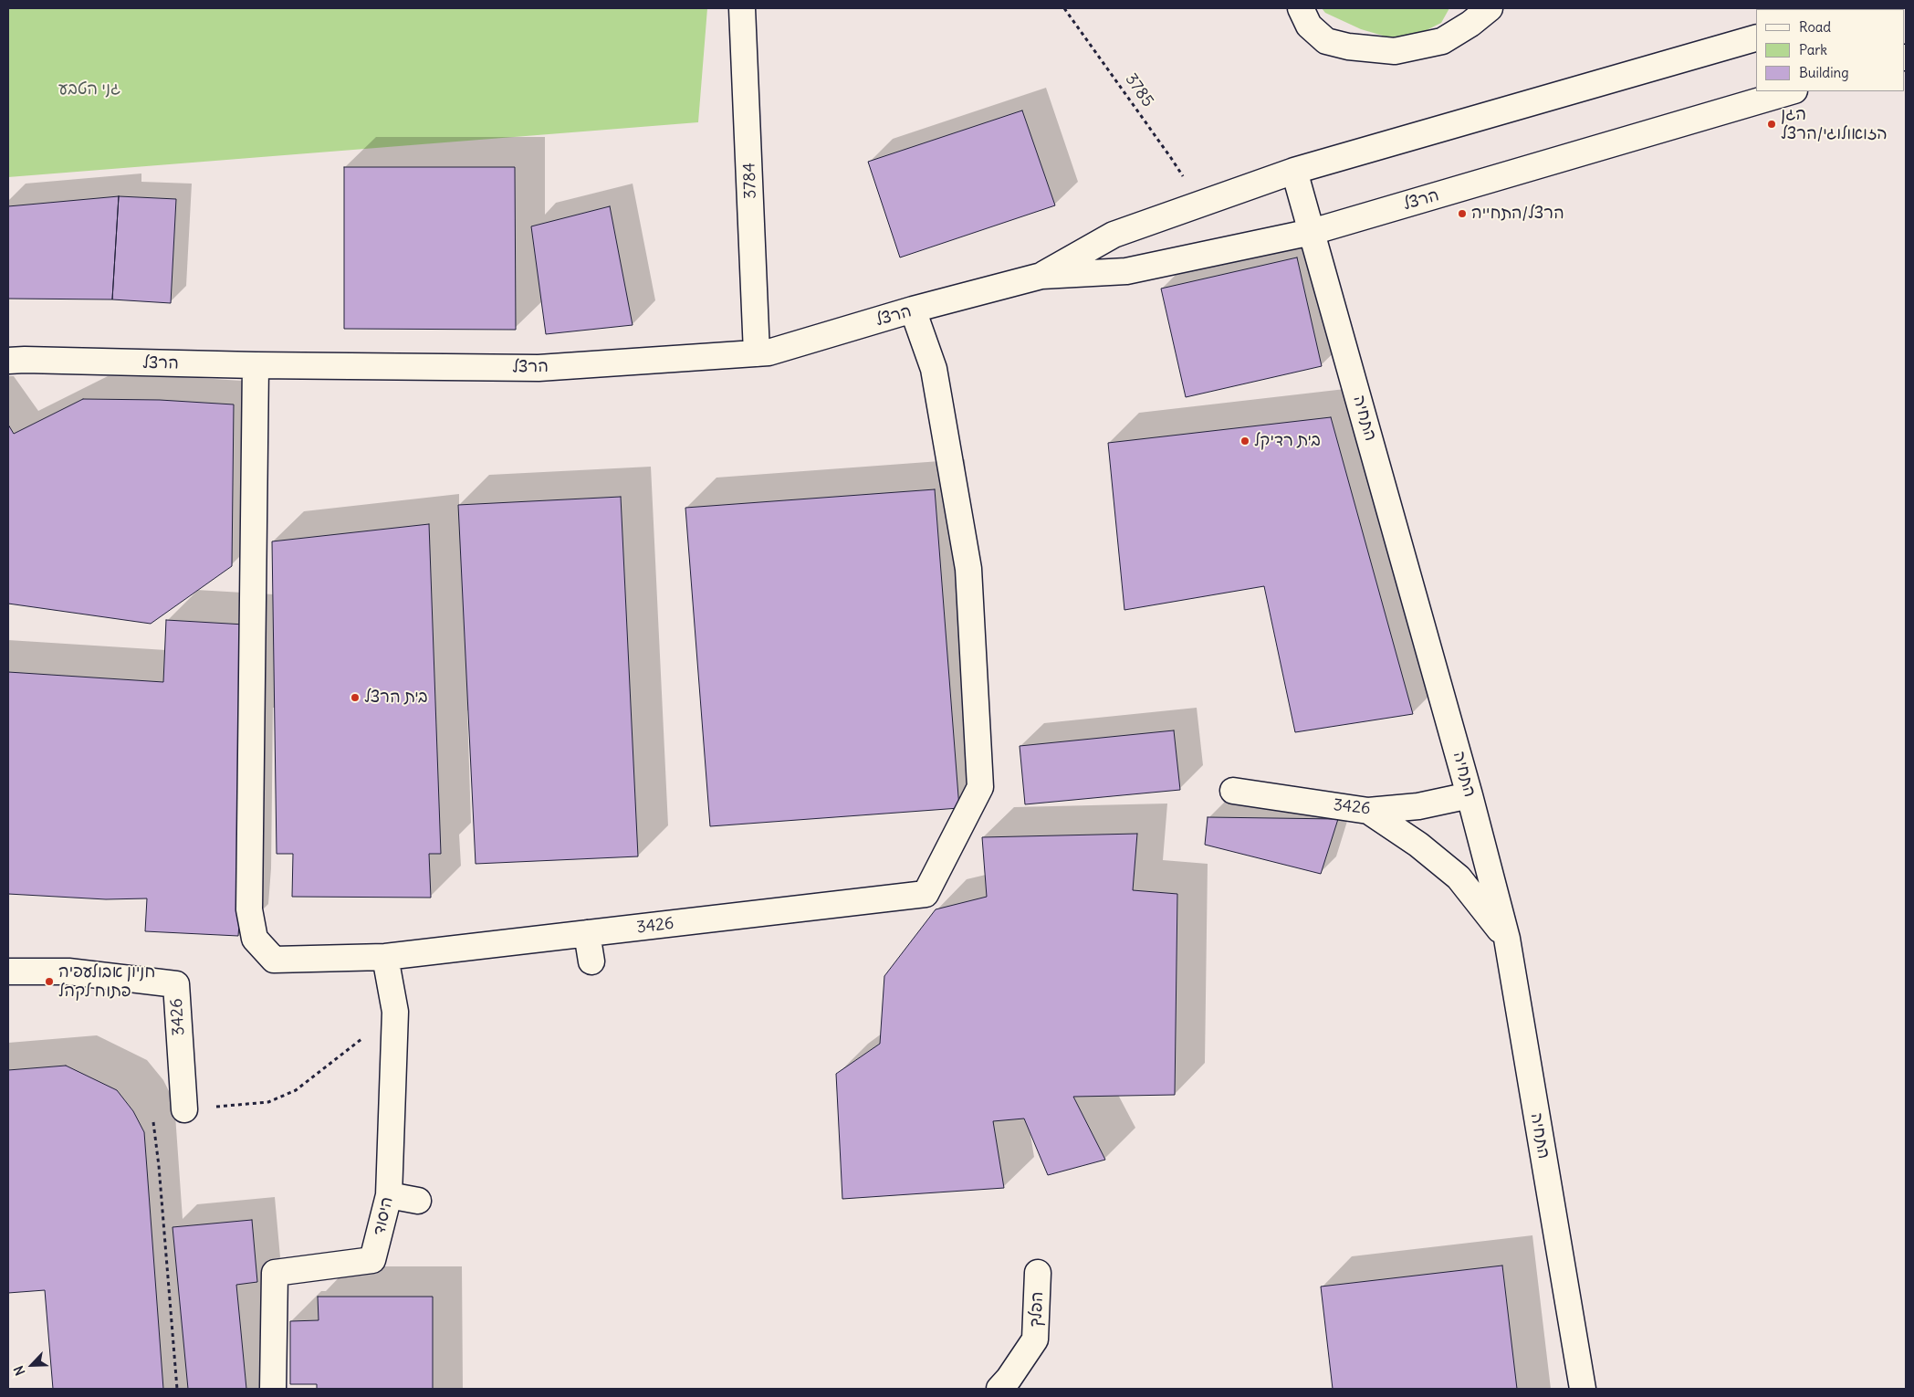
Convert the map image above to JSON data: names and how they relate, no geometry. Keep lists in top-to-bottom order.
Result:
{
  "streets": {
    "street": [
      "3784",
      "הרצל",
      "התחיה",
      "3426",
      "היסוד",
      "הפלך"
    ],
    "path": ["3785"]
  },
  "crossings": [
    ["3784", "הרצל"],
    ["הרצל", "התחיה"],
    ["הרצל", "3426"],
    ["התחיה", "3426"],
    ["3426", "היסוד"]
  ],
  "parks": ["גני הטבע"],
  "places": [
    "הגן הזואולוגי/הרצל",
    "הרצל/התחייה",
    "בית רדיקל",
    "בית הרצל",
    "חניון אבולעפיה פתוח לקהל"
  ],
  "legend": ["Road", "Park", "Building"],
  "north": "bottom left"
}
